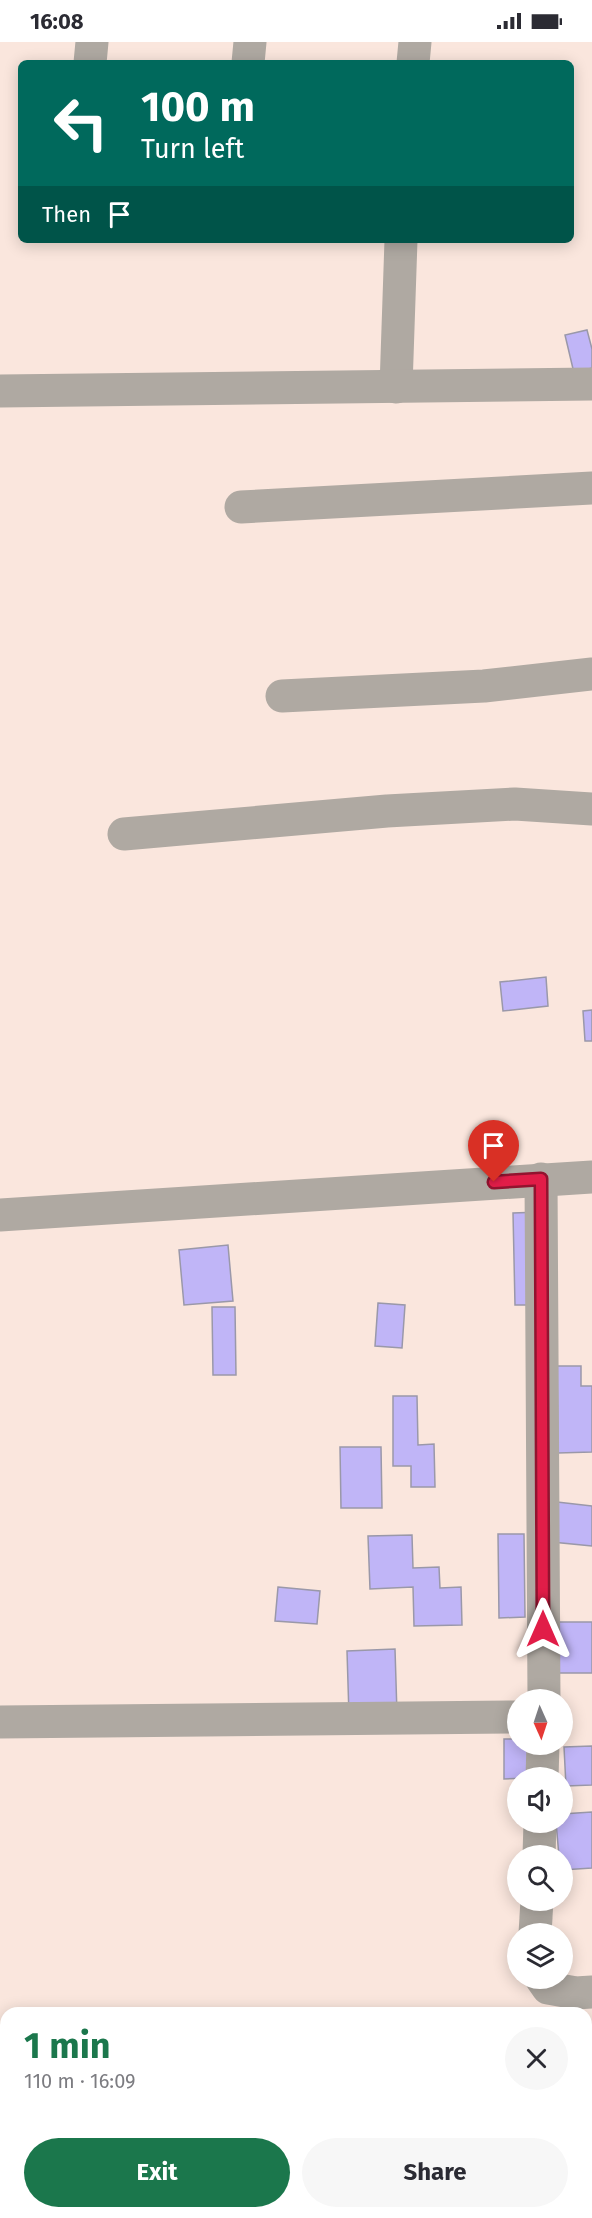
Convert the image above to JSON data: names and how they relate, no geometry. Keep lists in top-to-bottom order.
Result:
{
  "north": "bottom",
  "page": {
    "status": "16:08",
    "turn": ["100 m", "Turn left"],
    "then": "Then",
    "heading": ["1 min", "110 m · 16:09"],
    "buttons": ["Exit", "Share"]
  }
}
